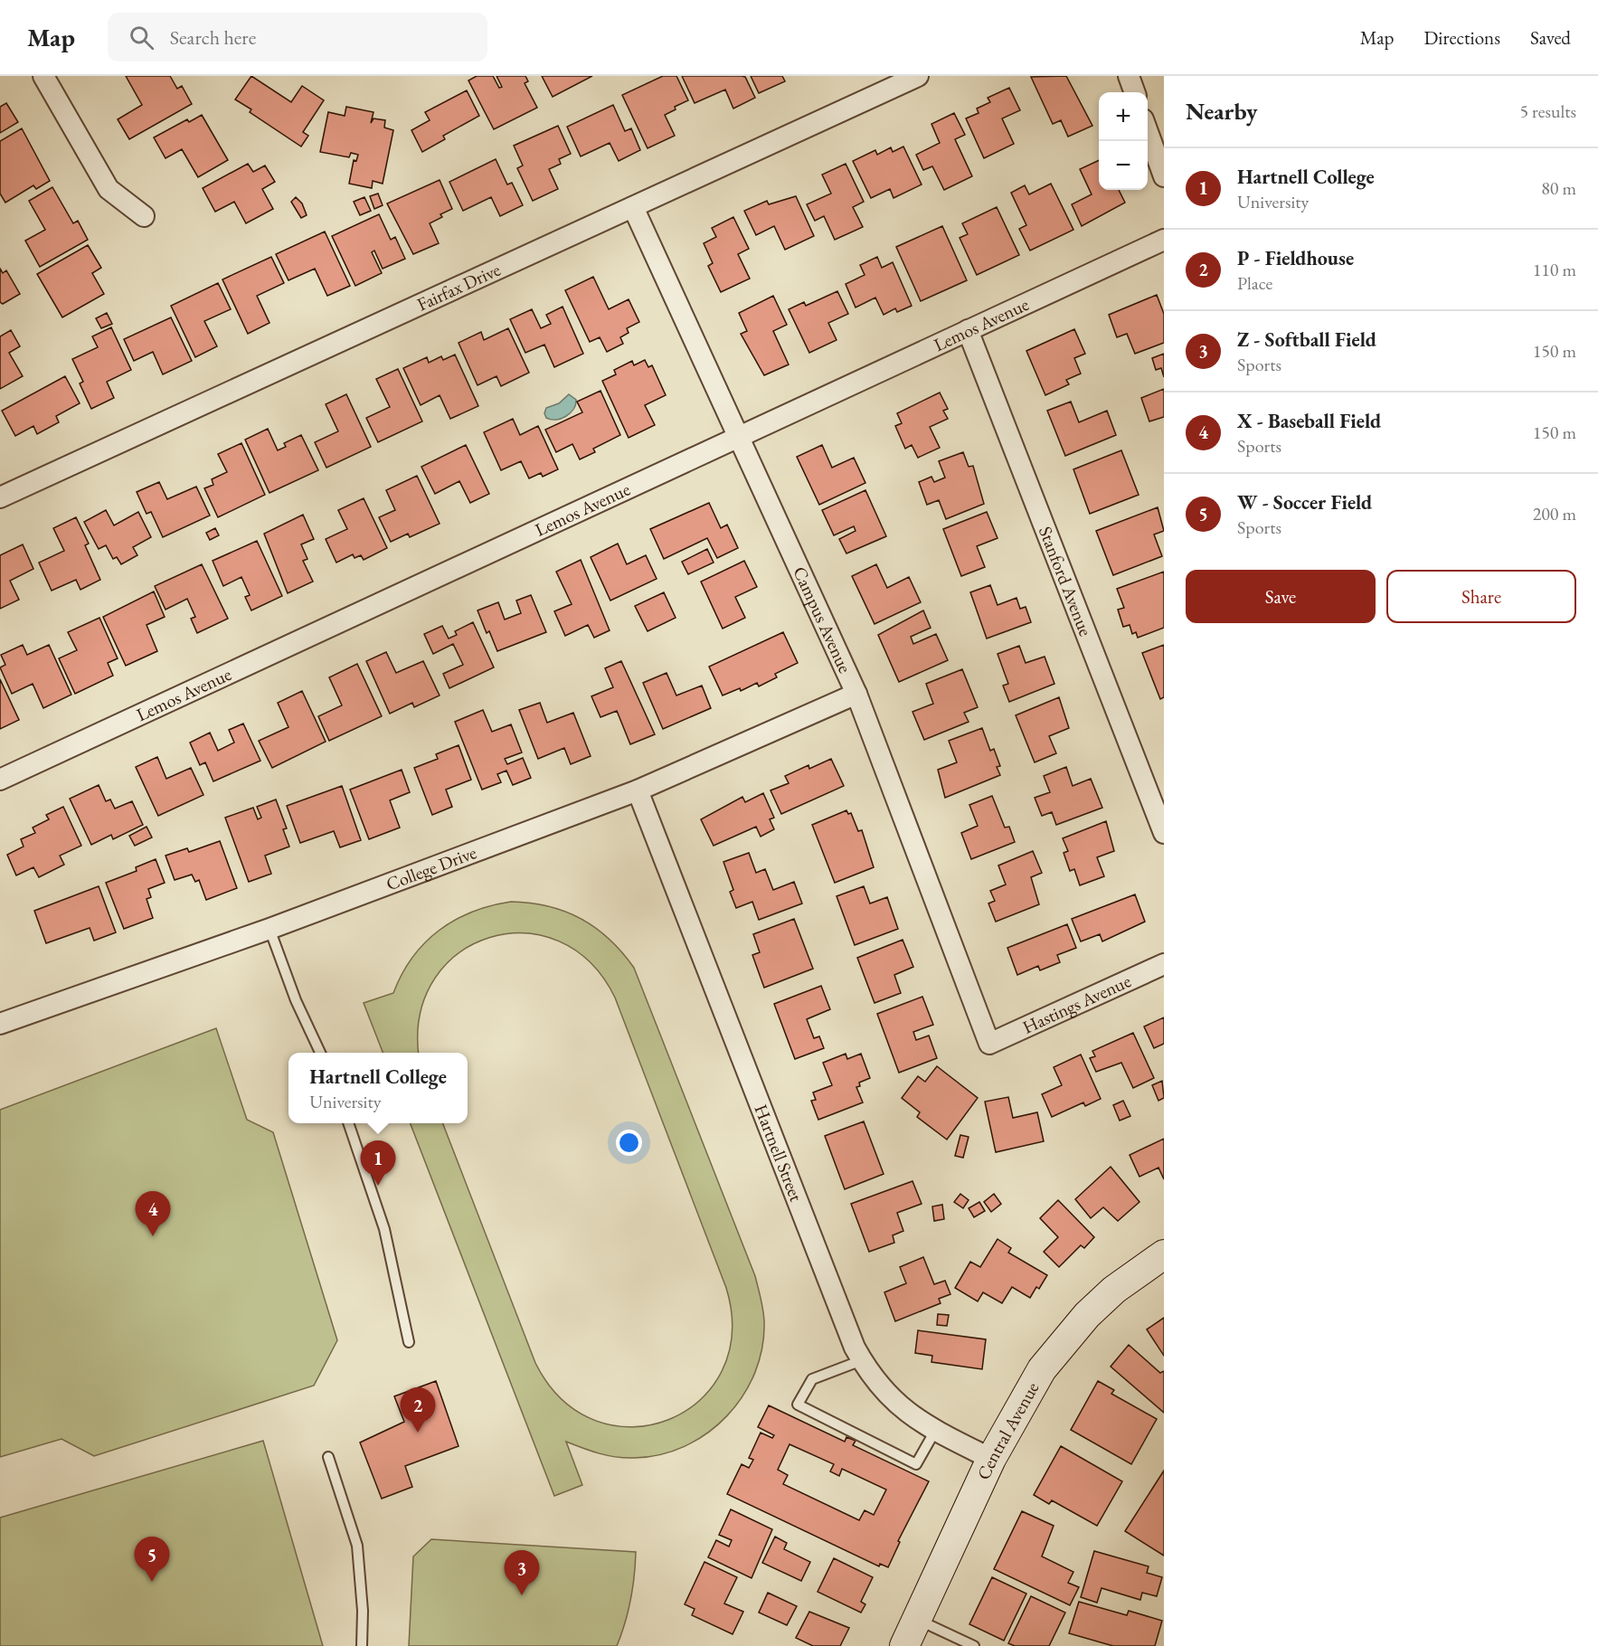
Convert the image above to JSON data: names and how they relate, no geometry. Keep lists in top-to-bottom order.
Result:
{
  "streets": {
    "street": [
      "Fairfax Drive",
      "Lemos Avenue",
      "Stanford Avenue",
      "Campus Avenue",
      "College Drive",
      "Hastings Avenue",
      "Hartnell Street",
      "Central Avenue"
    ]
  },
  "crossings": [
    ["Fairfax Drive", "Campus Avenue"],
    ["Lemos Avenue", "Stanford Avenue"],
    ["Lemos Avenue", "Campus Avenue"],
    ["Campus Avenue", "College Drive"],
    ["Campus Avenue", "Hastings Avenue"],
    ["College Drive", "Hartnell Street"],
    ["Hartnell Street", "Central Avenue"]
  ],
  "page": {
    "header": "Map",
    "search": "Search here",
    "nav": ["Map", "Directions", "Saved"],
    "heading": ["Nearby", "5 results"],
    "map_buttons": ["+", "−"],
    "list": [
      {
        "mark": "1",
        "name": "Hartnell College",
        "note": "University",
        "value": "80 m"
      },
      {
        "mark": "2",
        "name": "P - Fieldhouse",
        "note": "Place",
        "value": "110 m"
      },
      {
        "mark": "3",
        "name": "Z - Softball Field",
        "note": "Sports",
        "value": "150 m"
      },
      {
        "mark": "4",
        "name": "X - Baseball Field",
        "note": "Sports",
        "value": "150 m"
      },
      {
        "mark": "5",
        "name": "W - Soccer Field",
        "note": "Sports",
        "value": "200 m"
      }
    ],
    "buttons": ["Save", "Share"],
    "popup": ["Hartnell College", "University"],
    "pins": [
      "1",
      "4",
      "2",
      "5",
      "3"
    ]
  }
}
